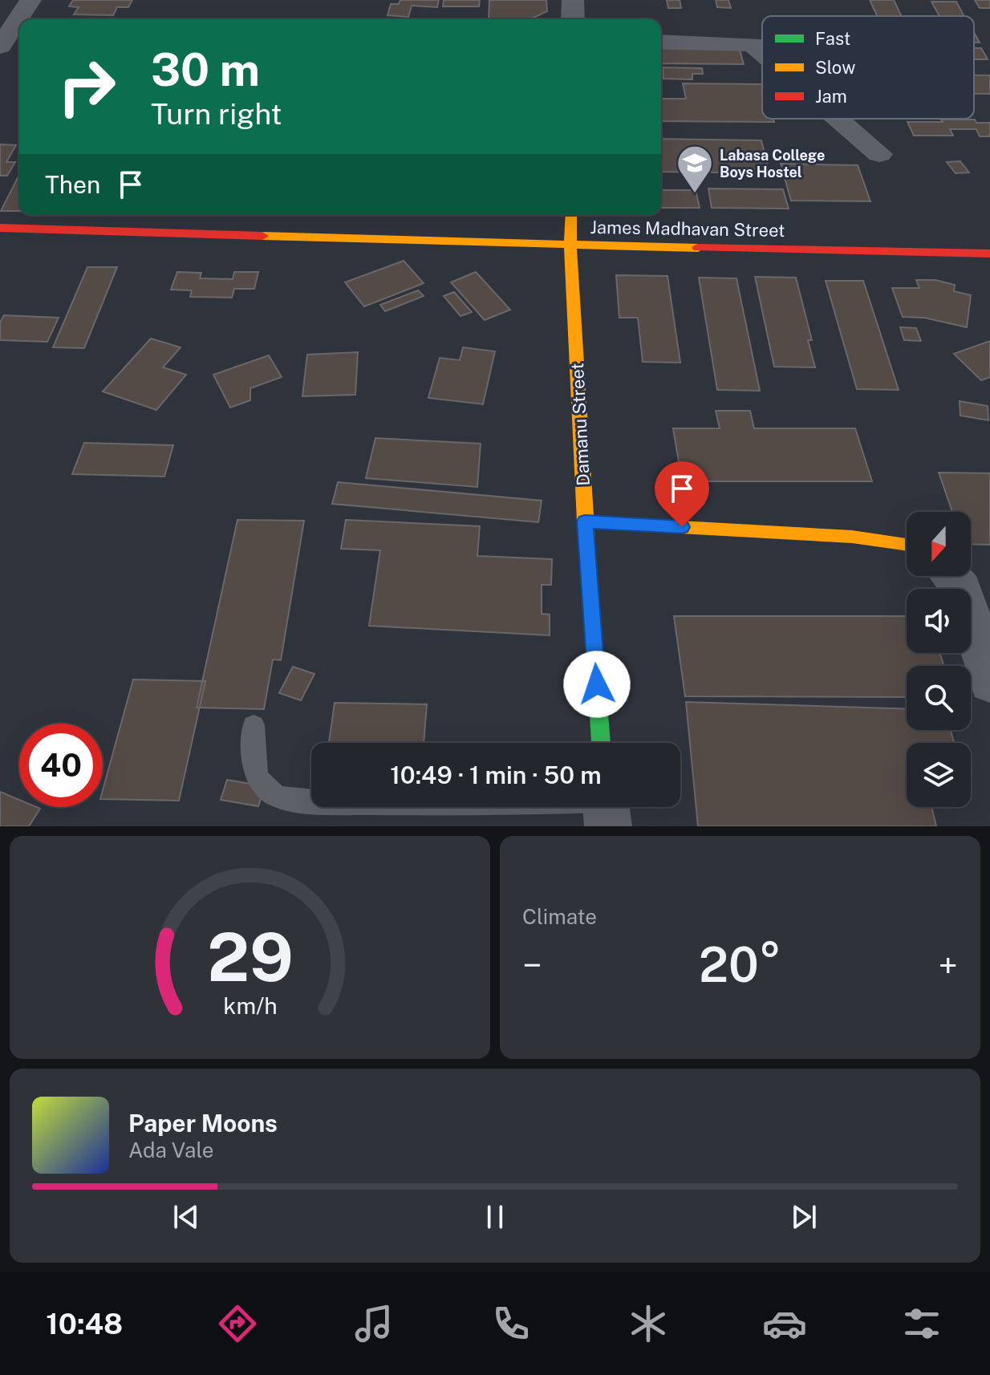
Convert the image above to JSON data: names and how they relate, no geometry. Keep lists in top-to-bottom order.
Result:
{
  "streets": {
    "street": ["James Madhavan Street", "Damanu Street"]
  },
  "crossings": [
    ["James Madhavan Street", "Damanu Street"]
  ],
  "places": {
    "school or university": ["Labasa College Boys Hostel"]
  },
  "legend": ["Fast", "Slow", "Jam"],
  "north": "bottom",
  "page": {
    "turn": ["30 m", "Turn right"],
    "then": "Then",
    "limit": "40",
    "trip": "10:49 · 1 min · 50 m",
    "tile": "Climate",
    "heat": ["−", "20°", "+"],
    "song": ["Paper Moons", "Ada Vale"],
    "tabs": "10:48",
    "gauge": ["29", "km/h"]
  }
}
